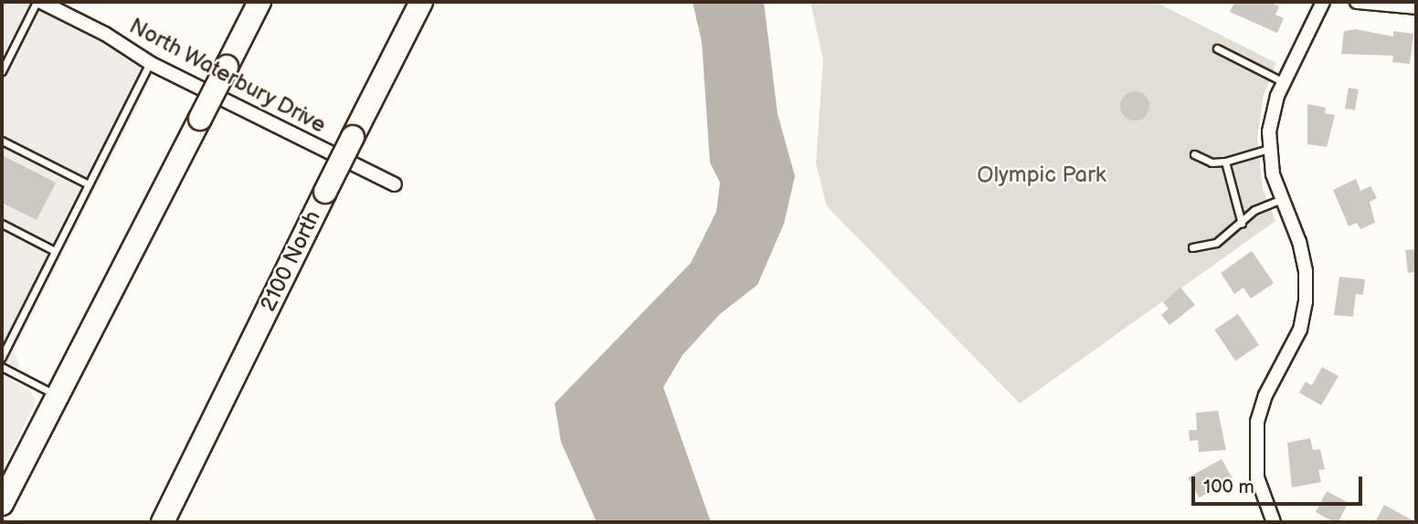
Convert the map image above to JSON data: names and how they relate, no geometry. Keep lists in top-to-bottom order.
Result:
{
  "streets": {
    "highway": ["2100 North"],
    "street": ["North Waterbury Drive"]
  },
  "parks": ["Olympic Park"],
  "scale_bar": "100 m"
}
